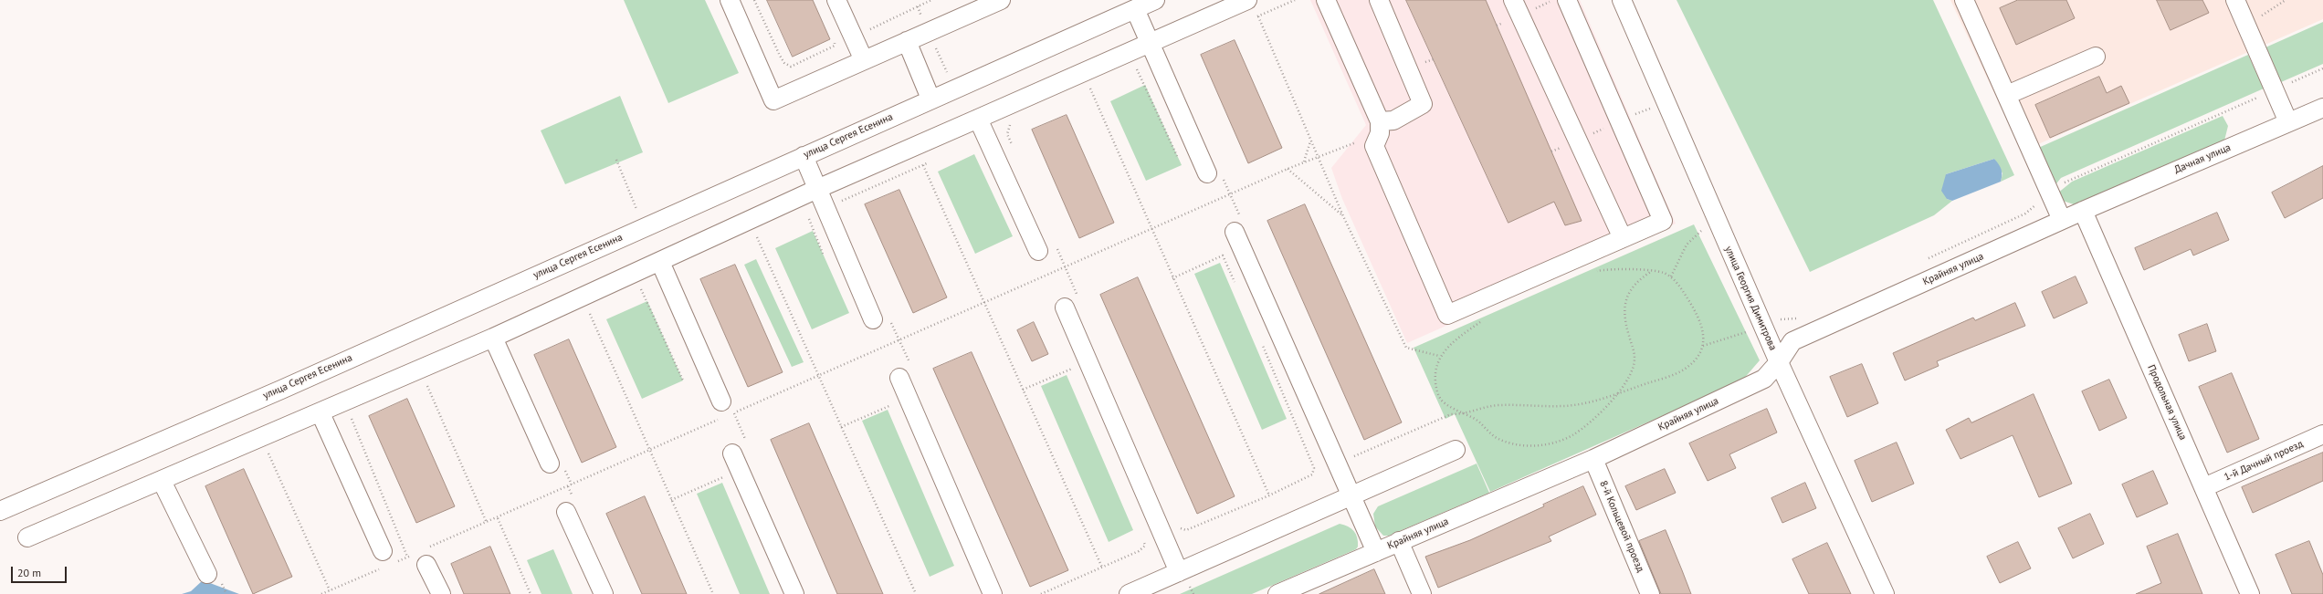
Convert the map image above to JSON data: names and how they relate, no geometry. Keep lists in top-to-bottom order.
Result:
{
  "streets": {
    "street": [
      "улица Сергея Есенина",
      "Дачная улица",
      "Крайняя улица",
      "улица Георгия Димитрова",
      "Продольная улица",
      "1-й Дачный проезд",
      "8-й Кольцевой проезд"
    ]
  },
  "crossings": [
    ["Дачная улица", "Крайняя улица"],
    ["Дачная улица", "Продольная улица"],
    ["Крайняя улица", "улица Георгия Димитрова"],
    ["Крайняя улица", "Продольная улица"],
    ["Крайняя улица", "8-й Кольцевой проезд"],
    ["Продольная улица", "1-й Дачный проезд"]
  ],
  "scale_bar": "20 m"
}
